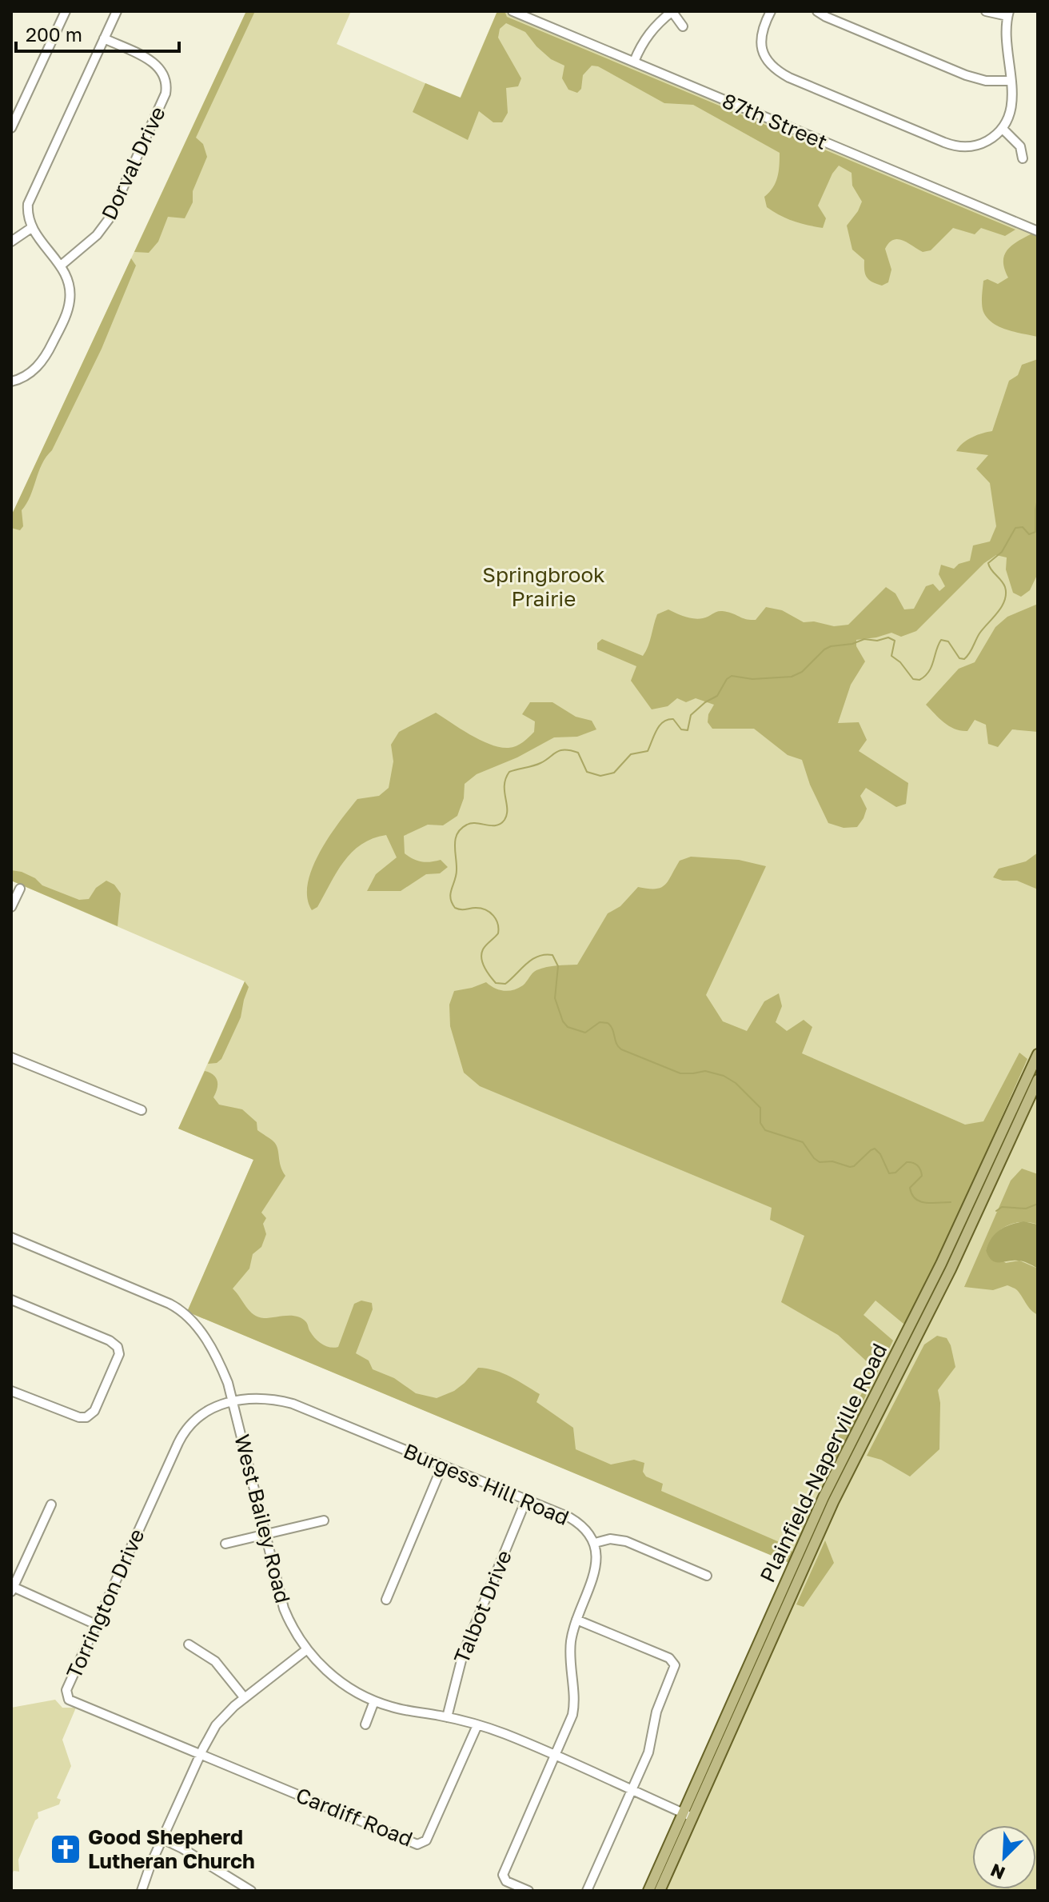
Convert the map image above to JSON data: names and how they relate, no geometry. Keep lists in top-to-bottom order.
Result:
{
  "streets": {
    "main road": ["Plainfield-Naperville Road"],
    "street": [
      "87th Street",
      "Dorval Drive",
      "Burgess Hill Road",
      "West Bailey Road",
      "Torrington Drive",
      "Talbot Drive",
      "Cardiff Road"
    ]
  },
  "crossings": [
    ["Plainfield-Naperville Road", "West Bailey Road"],
    ["Burgess Hill Road", "West Bailey Road"],
    ["Burgess Hill Road", "Torrington Drive"],
    ["Burgess Hill Road", "Talbot Drive"],
    ["West Bailey Road", "Torrington Drive"],
    ["West Bailey Road", "Talbot Drive"],
    ["West Bailey Road", "Cardiff Road"],
    ["Torrington Drive", "Cardiff Road"]
  ],
  "parks": ["Springbrook Prairie"],
  "places": {
    "church": ["Good Shepherd Lutheran Church"]
  },
  "scale_bar": "200 m",
  "north": "bottom left"
}
